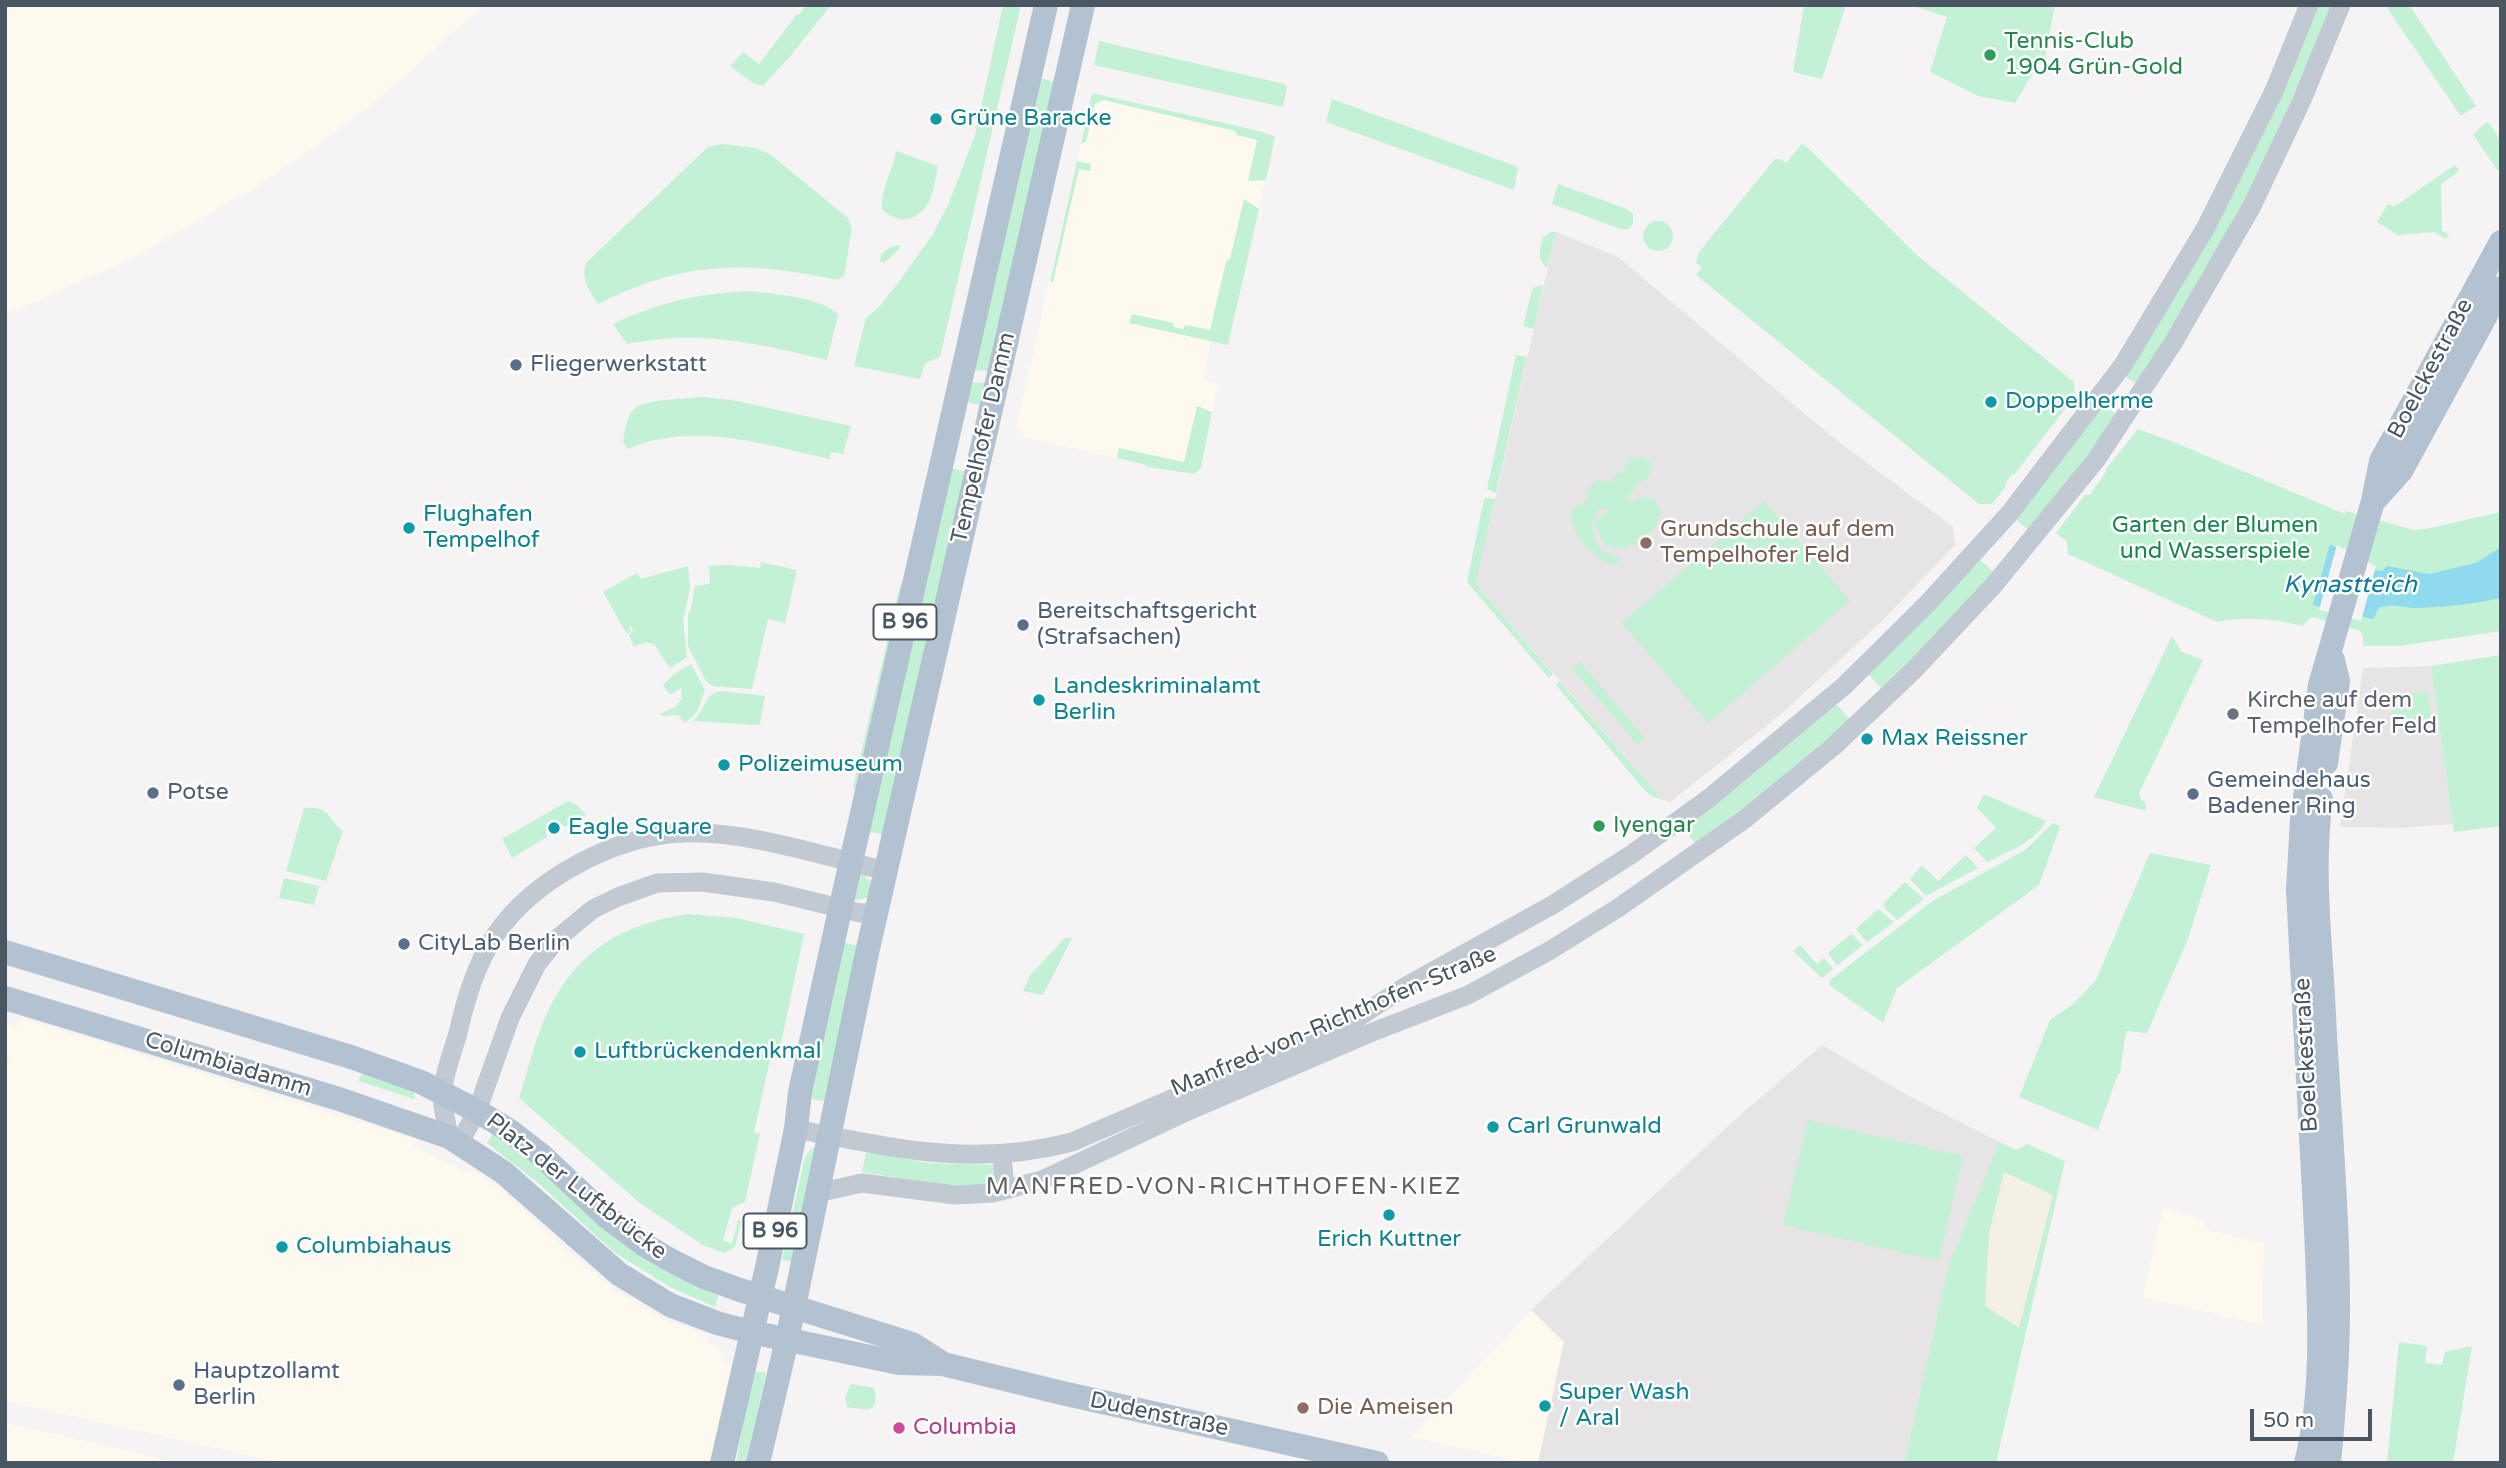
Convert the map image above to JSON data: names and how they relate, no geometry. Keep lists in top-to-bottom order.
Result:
{
  "streets": {
    "main road": [
      "Boelckestraße",
      "Tempelhofer Damm",
      "B 96",
      "Columbiadamm",
      "Platz der Luftbrücke",
      "Dudenstraße"
    ],
    "street": ["Manfred-von-Richthofen-Straße"]
  },
  "crossings": [
    ["Tempelhofer Damm", "B 96"],
    ["Tempelhofer Damm", "Manfred-von-Richthofen-Straße"],
    ["Tempelhofer Damm", "Platz der Luftbrücke"],
    ["Tempelhofer Damm", "Dudenstraße"],
    ["B 96", "Platz der Luftbrücke"],
    ["B 96", "Dudenstraße"],
    ["Columbiadamm", "Platz der Luftbrücke"],
    ["Platz der Luftbrücke", "Dudenstraße"]
  ],
  "districts": ["MANFRED-VON-RICHTHOFEN-KIEZ"],
  "water": ["Kynastteich"],
  "parks": ["Garten der Blumen und Wasserspiele"],
  "places": [
    "Tennis-Club 1904 Grün-Gold",
    "Grüne Baracke",
    "Fliegerwerkstatt",
    "Doppelherme",
    "Flughafen Tempelhof",
    "Grundschule auf dem Tempelhofer Feld",
    "Bereitschaftsgericht (Strafsachen)",
    "Landeskriminalamt Berlin",
    "Kirche auf dem Tempelhofer Feld",
    "Max Reissner",
    "Polizeimuseum",
    "Potse",
    "Gemeindehaus Badener Ring",
    "Iyengar",
    "Eagle Square",
    "CityLab Berlin",
    "Luftbrückendenkmal",
    "Carl Grunwald",
    "Erich Kuttner",
    "Columbiahaus",
    "Hauptzollamt Berlin",
    "Super Wash / Aral",
    "Die Ameisen",
    "Columbia"
  ],
  "scale_bar": "50 m"
}
